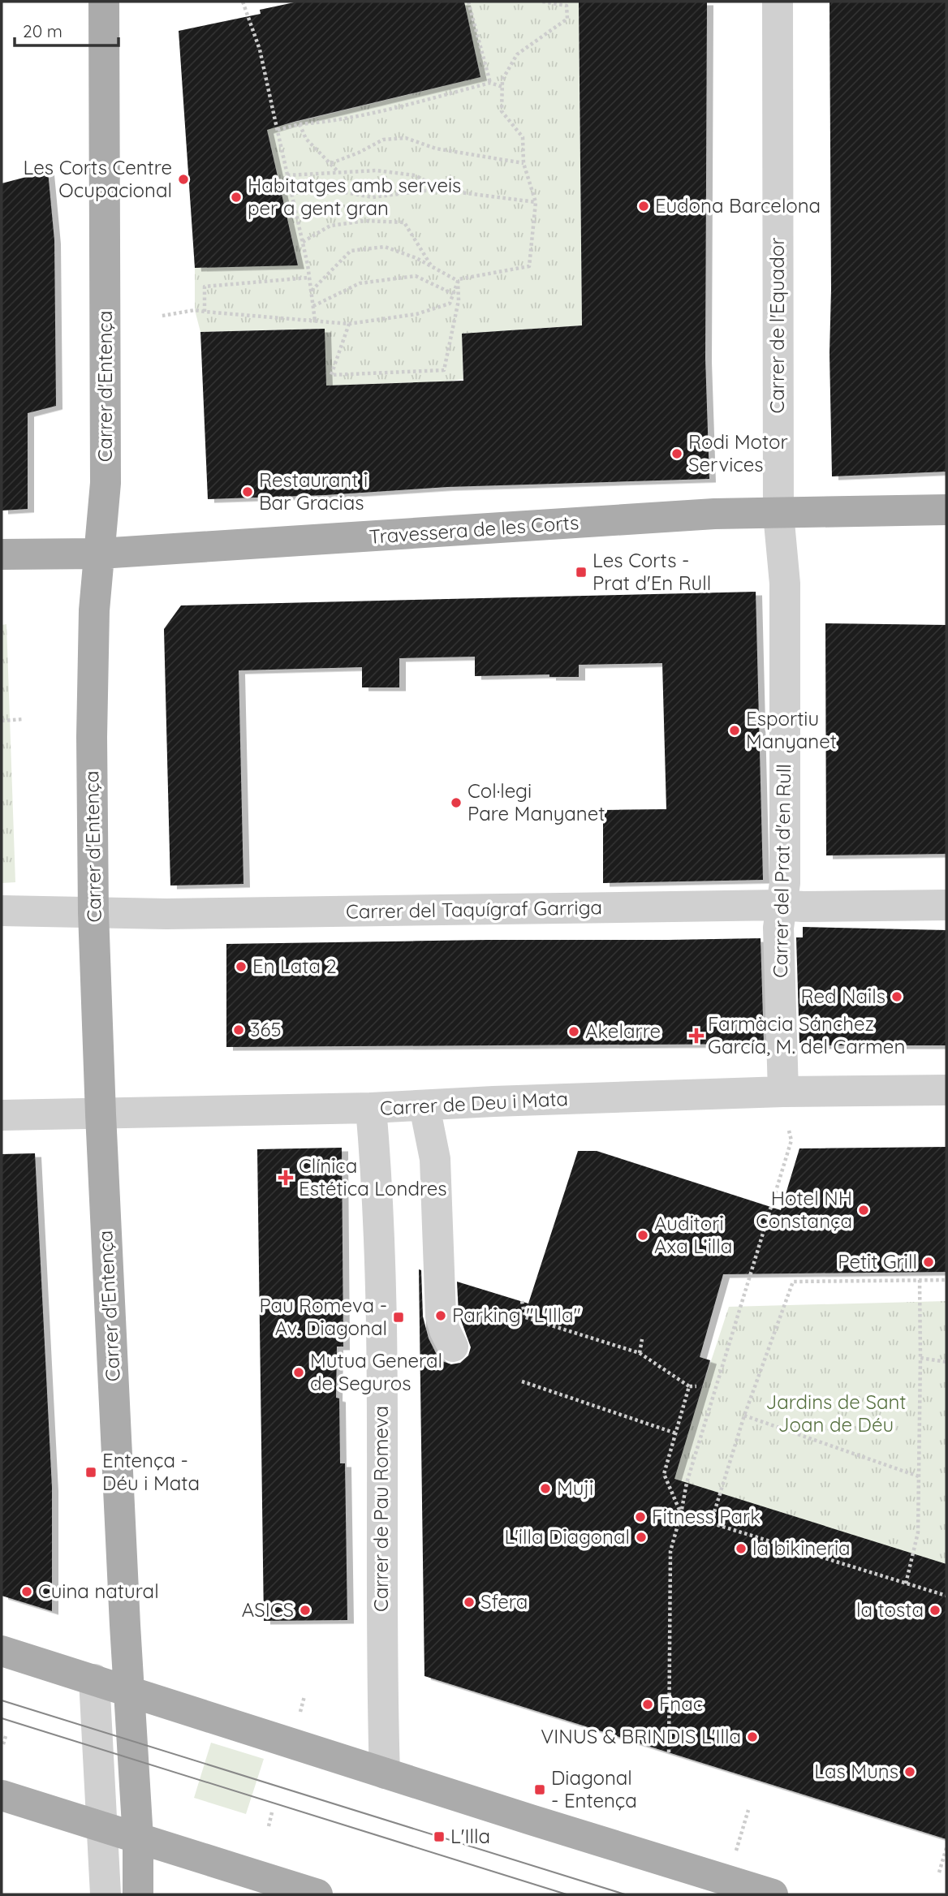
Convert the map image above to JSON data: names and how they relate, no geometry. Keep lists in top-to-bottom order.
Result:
{
  "streets": {
    "main road": ["Carrer d'Entença", "Travessera de les Corts"],
    "street": [
      "Carrer de l'Equador",
      "Carrer del Prat d'en Rull",
      "Carrer del Taquígraf Garriga",
      "Carrer de Deu i Mata",
      "Carrer de Pau Romeva"
    ]
  },
  "crossings": [
    ["Carrer de l'Equador", "Travessera de les Corts"],
    ["Carrer de l'Equador", "Carrer del Prat d'en Rull"],
    ["Carrer d'Entença", "Travessera de les Corts"],
    ["Carrer d'Entença", "Carrer del Taquígraf Garriga"],
    ["Carrer d'Entença", "Carrer de Deu i Mata"],
    ["Travessera de les Corts", "Carrer del Prat d'en Rull"],
    ["Carrer del Prat d'en Rull", "Carrer del Taquígraf Garriga"],
    ["Carrer del Prat d'en Rull", "Carrer de Deu i Mata"],
    ["Carrer de Deu i Mata", "Carrer de Pau Romeva"]
  ],
  "parks": ["Jardins de Sant Joan de Déu"],
  "places": {
    "other": [
      "Les Corts Centre Ocupacional",
      "Habitatges amb serveis per a gent gran",
      "Eudona Barcelona",
      "Rodi Motor Services",
      "Restaurant i Bar Gracias",
      "Esportiu Manyanet",
      "Col·legi Pare Manyanet",
      "En Lata 2",
      "Red Nails",
      "365",
      "Akelarre",
      "Hotel NH Constança",
      "Auditori Axa L’illa",
      "Petit Grill",
      "Parking \"L'Illa\"",
      "Mutua General de Seguros",
      "Muji",
      "Fitness Park",
      "L'illa Diagonal",
      "la bikineria",
      "Cuina natural",
      "Sfera",
      "ASICS",
      "la tosta",
      "Fnac",
      "VINUS & BRINDIS L'Illa",
      "Las Muns"
    ],
    "transit": [
      "Les Corts - Prat d'En Rull",
      "Pau Romeva - Av. Diagonal",
      "Entença - Déu i Mata",
      "Diagonal - Entença",
      "L'Illa"
    ],
    "health": ["Farmàcia Sánchez García, M. del Carmen", "Clínica Estética Londres"]
  },
  "scale_bar": "20 m"
}
